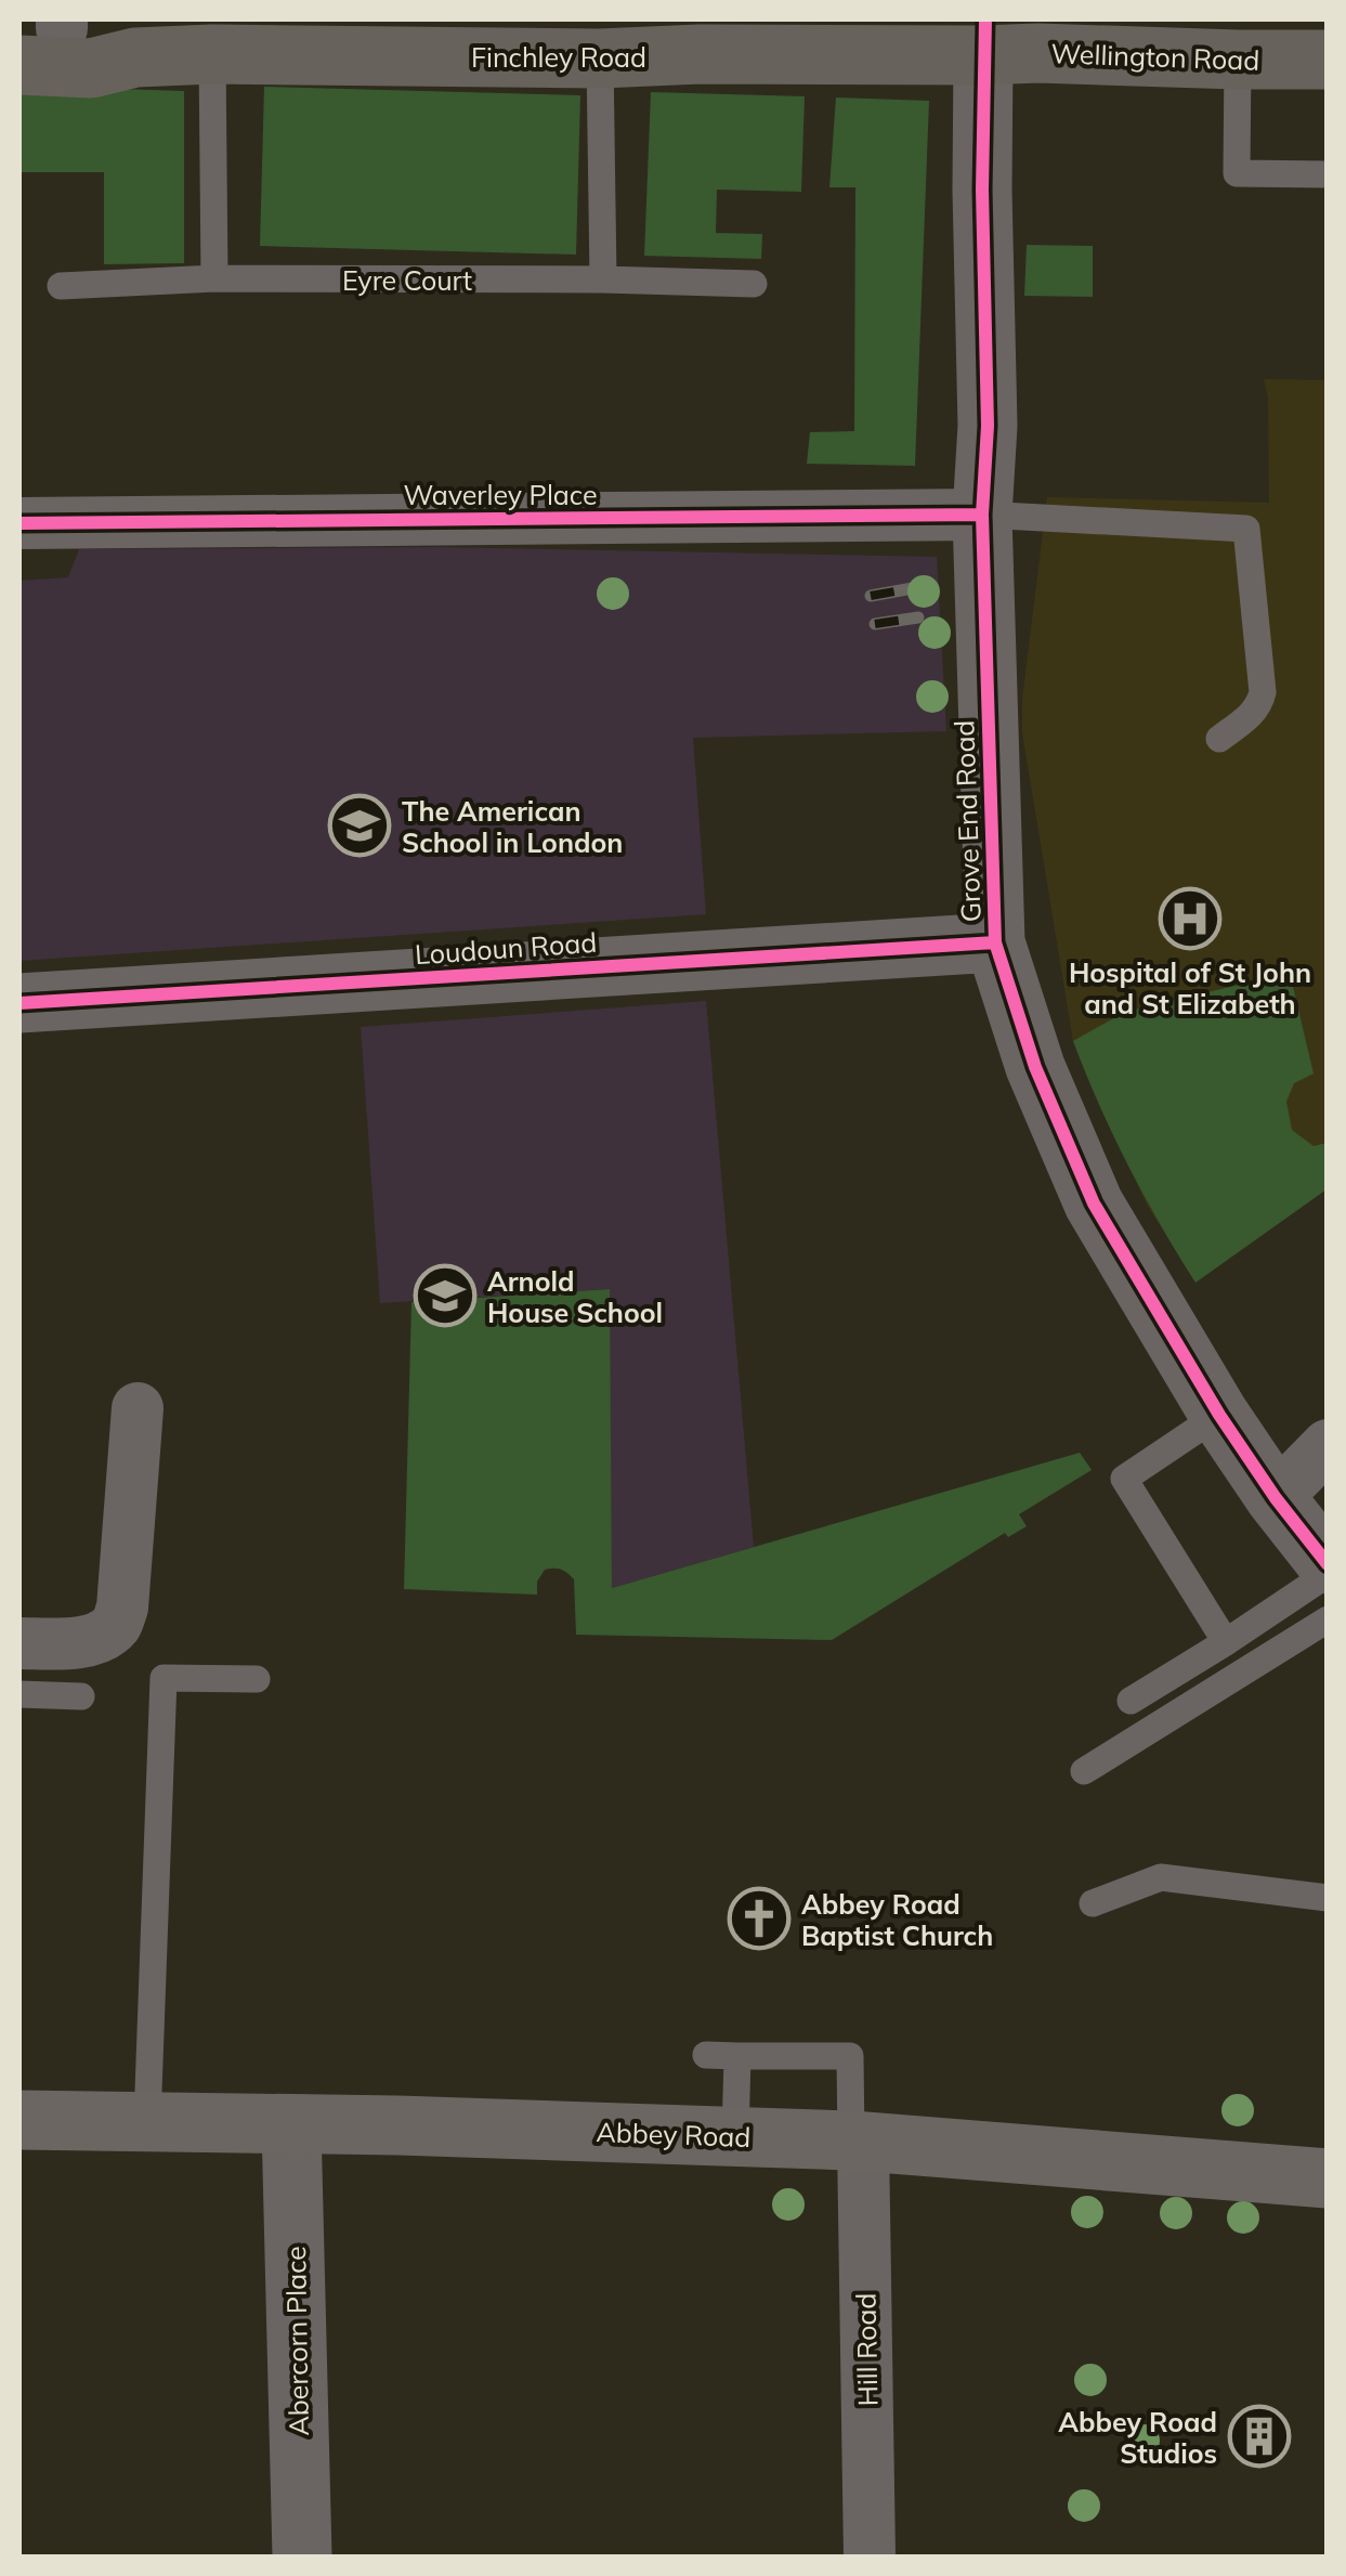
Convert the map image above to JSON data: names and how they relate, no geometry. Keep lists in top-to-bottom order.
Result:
{
  "streets": {
    "highway": ["Finchley Road", "Wellington Road"],
    "main road": ["Abbey Road"],
    "street": [
      "Waverley Place",
      "Grove End Road",
      "Loudoun Road",
      "Abercorn Place",
      "Hill Road"
    ],
    "lane": ["Eyre Court"]
  },
  "crossings": [
    ["Finchley Road", "Wellington Road"],
    ["Finchley Road", "Grove End Road"],
    ["Wellington Road", "Grove End Road"],
    ["Waverley Place", "Grove End Road"],
    ["Grove End Road", "Loudoun Road"],
    ["Abbey Road", "Abercorn Place"],
    ["Abbey Road", "Hill Road"]
  ],
  "places": {
    "school or university": ["The American School in London", "Arnold House School"],
    "hospital": ["Hospital of St John and St Elizabeth"],
    "church": ["Abbey Road Baptist Church"],
    "building": ["Abbey Road Studios"]
  }
}
